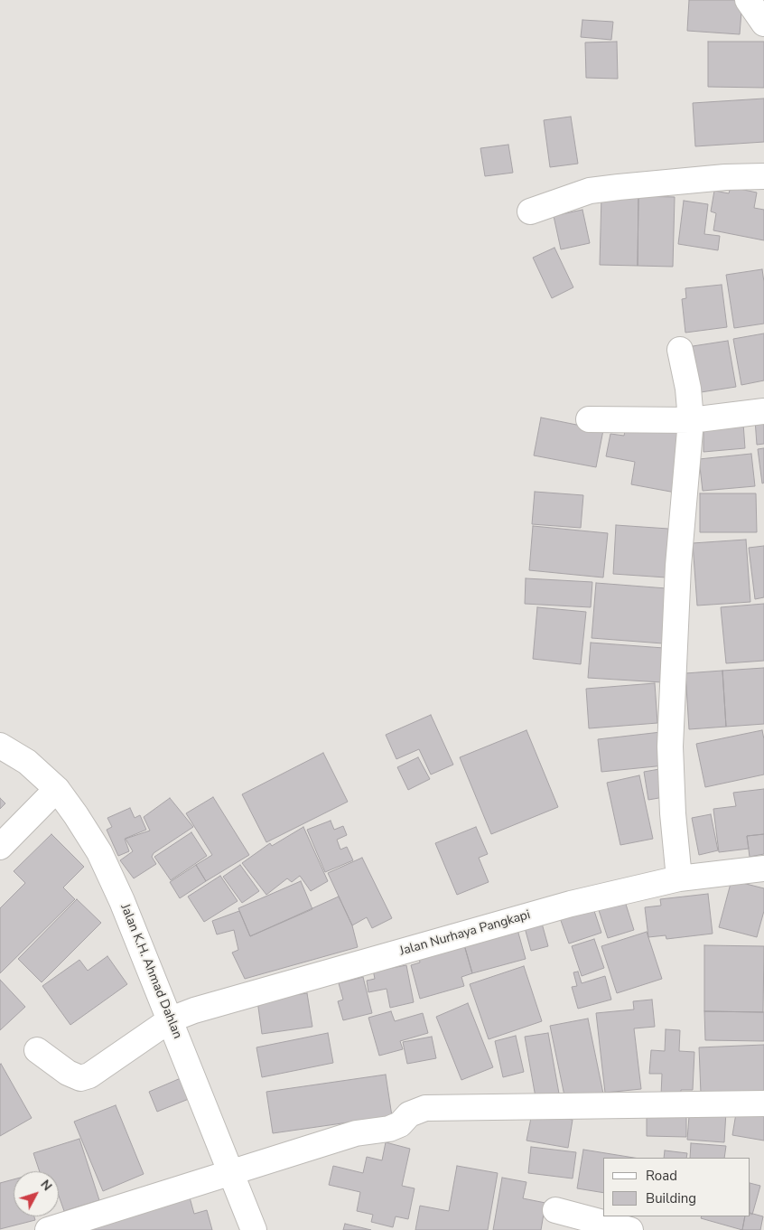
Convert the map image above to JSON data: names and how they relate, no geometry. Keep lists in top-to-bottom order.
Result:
{
  "streets": {
    "street": ["Jalan Nurhaya Pangkapi", "Jalan K.H. Ahmad Dahlan"]
  },
  "crossings": [
    ["Jalan Nurhaya Pangkapi", "Jalan K.H. Ahmad Dahlan"]
  ],
  "legend": ["Road", "Building"],
  "north": "top right"
}
